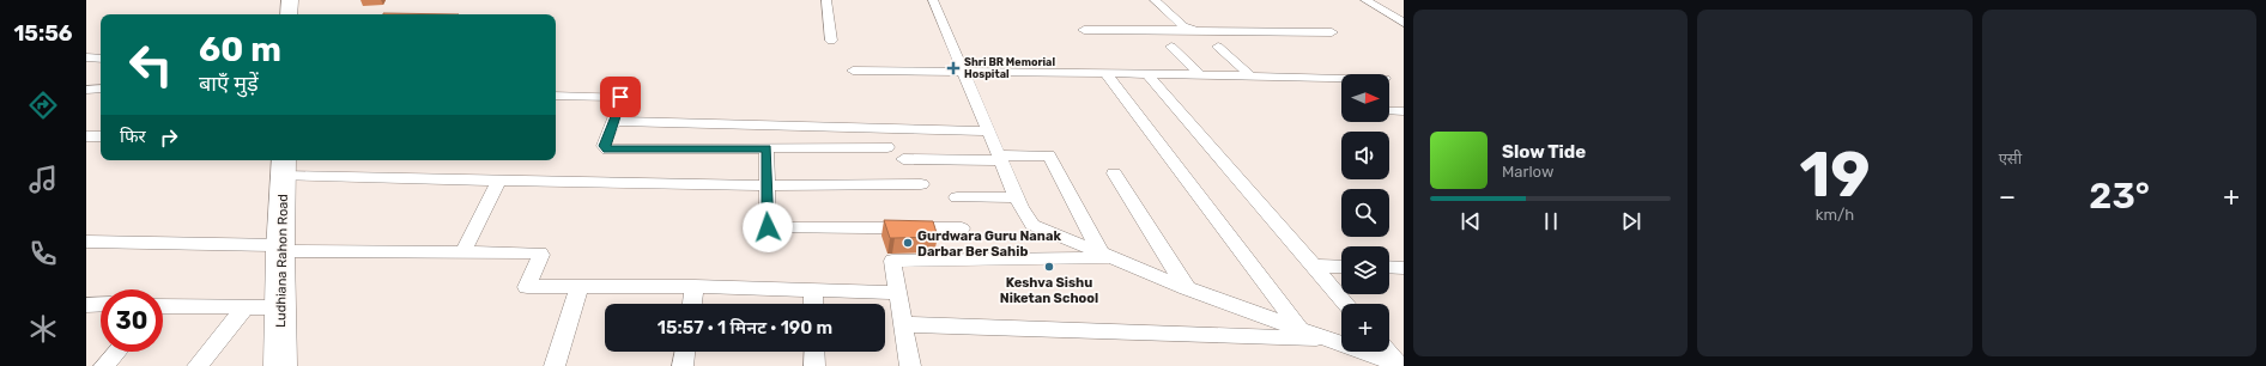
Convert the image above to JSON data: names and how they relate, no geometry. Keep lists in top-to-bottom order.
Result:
{
  "streets": {
    "main road": ["Ludhiana Rahon Road"]
  },
  "places": {
    "health": ["Shri BR Memorial Hospital"],
    "other": ["Gurdwara Guru Nanak Darbar Ber Sahib", "Keshva Sishu Niketan School"]
  },
  "north": "right",
  "page": {
    "tabs": "15:56",
    "tile": [
      ["19", "km/h"],
      "एसी"
    ],
    "turn": ["60 m", "बाएँ मुड़ें"],
    "map_buttons": "+",
    "then": "फिर",
    "song": ["Slow Tide", "Marlow"],
    "heat": ["−", "23°", "+"],
    "limit": "30",
    "trip": "15:57 · 1 मिनट · 190 m"
  }
}
